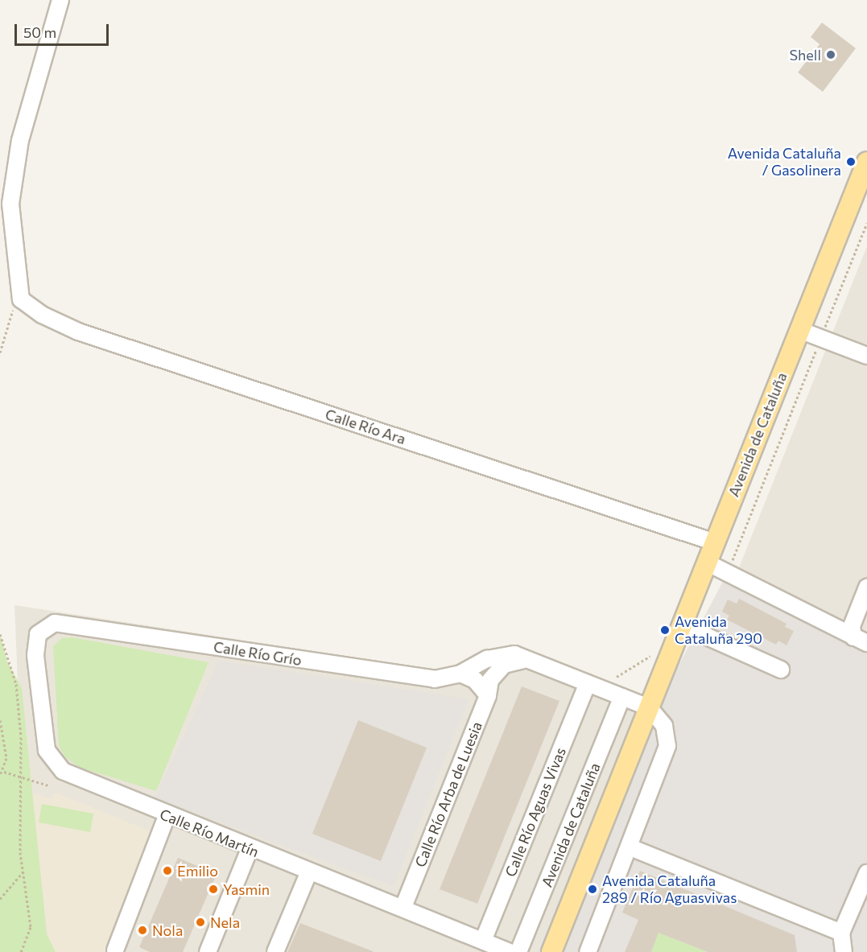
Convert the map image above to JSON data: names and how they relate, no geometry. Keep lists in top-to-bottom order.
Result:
{
  "streets": {
    "main road": ["Avenida de Cataluña"],
    "street": [
      "Calle Río Ara",
      "Calle Río Grío",
      "Calle Río Arba de Luesia",
      "Calle Río Aguas Vivas",
      "Calle Río Martín"
    ]
  },
  "crossings": [
    ["Calle Río Ara", "Avenida de Cataluña"],
    ["Avenida de Cataluña", "Calle Río Grío"],
    ["Calle Río Grío", "Calle Río Arba de Luesia"],
    ["Calle Río Grío", "Calle Río Aguas Vivas"],
    ["Calle Río Grío", "Calle Río Martín"],
    ["Calle Río Arba de Luesia", "Calle Río Martín"],
    ["Calle Río Aguas Vivas", "Calle Río Martín"]
  ],
  "places": [
    "Shell",
    "Avenida Cataluña / Gasolinera",
    "Avenida Cataluña 290",
    "Emilio",
    "Yasmin",
    "Avenida Cataluña 289 / Río Aguasvivas",
    "Nela",
    "Nola"
  ],
  "scale_bar": "50 m"
}
